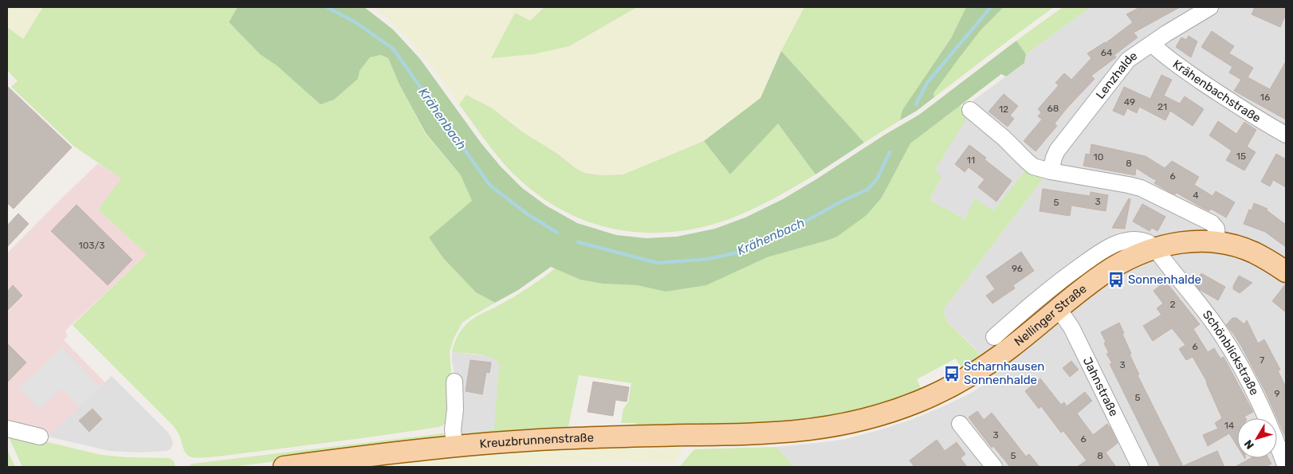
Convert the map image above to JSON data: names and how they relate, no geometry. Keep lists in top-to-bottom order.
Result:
{
  "streets": {
    "main road": ["Nellinger Straße", "Kreuzbrunnenstraße"],
    "street": [
      "Lenzhalde",
      "Krähenbachstraße",
      "Schönblickstraße",
      "Jahnstraße"
    ]
  },
  "crossings": [
    ["Lenzhalde", "Krähenbachstraße"],
    ["Nellinger Straße", "Schönblickstraße"],
    ["Nellinger Straße", "Jahnstraße"],
    ["Nellinger Straße", "Kreuzbrunnenstraße"]
  ],
  "water": ["Krähenbach"],
  "places": {
    "bus stop": ["Sonnenhalde", "Scharnhausen Sonnenhalde"]
  },
  "house_numbers": [
    "64",
    "16",
    "49",
    "21",
    "68",
    "12",
    "15",
    "10",
    "11",
    "8",
    "6",
    "4",
    "3",
    "5",
    "103/3",
    "96",
    "2",
    "6",
    "7",
    "3",
    "9",
    "5",
    "14",
    "3",
    "6",
    "5",
    "8"
  ],
  "north": "bottom left"
}
